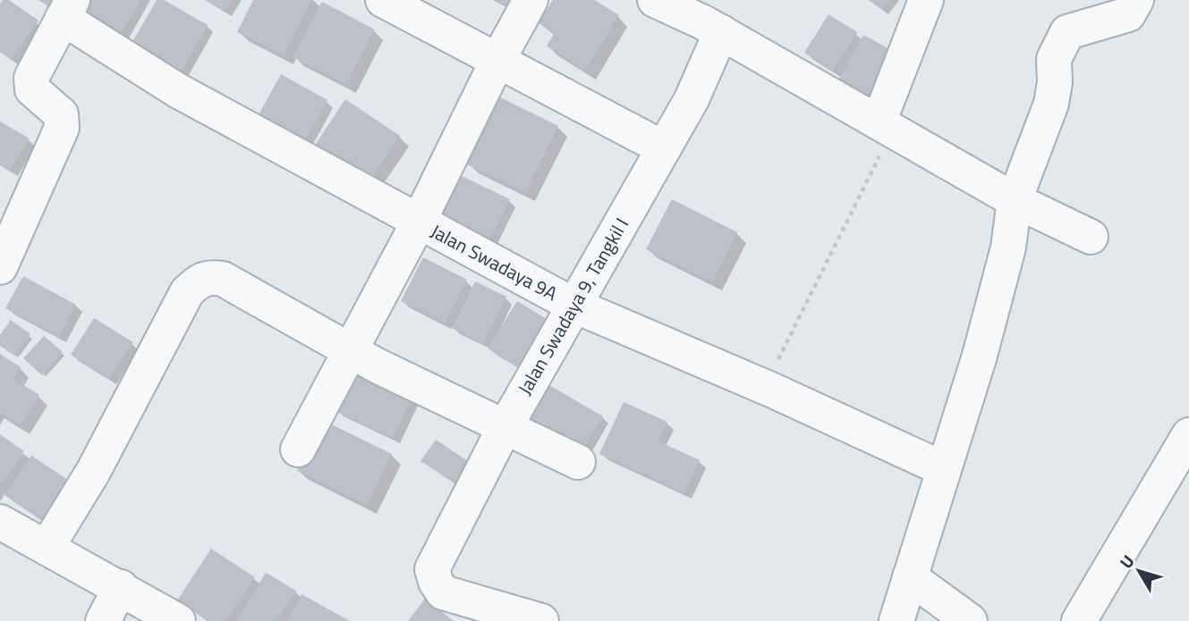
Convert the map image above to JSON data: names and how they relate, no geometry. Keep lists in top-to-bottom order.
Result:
{
  "streets": {
    "street": ["Jalan Swadaya 9A", "Jalan Swadaya 9, Tangkil I"]
  },
  "crossings": [
    ["Jalan Swadaya 9A", "Jalan Swadaya 9, Tangkil I"]
  ],
  "north": "top left"
}
